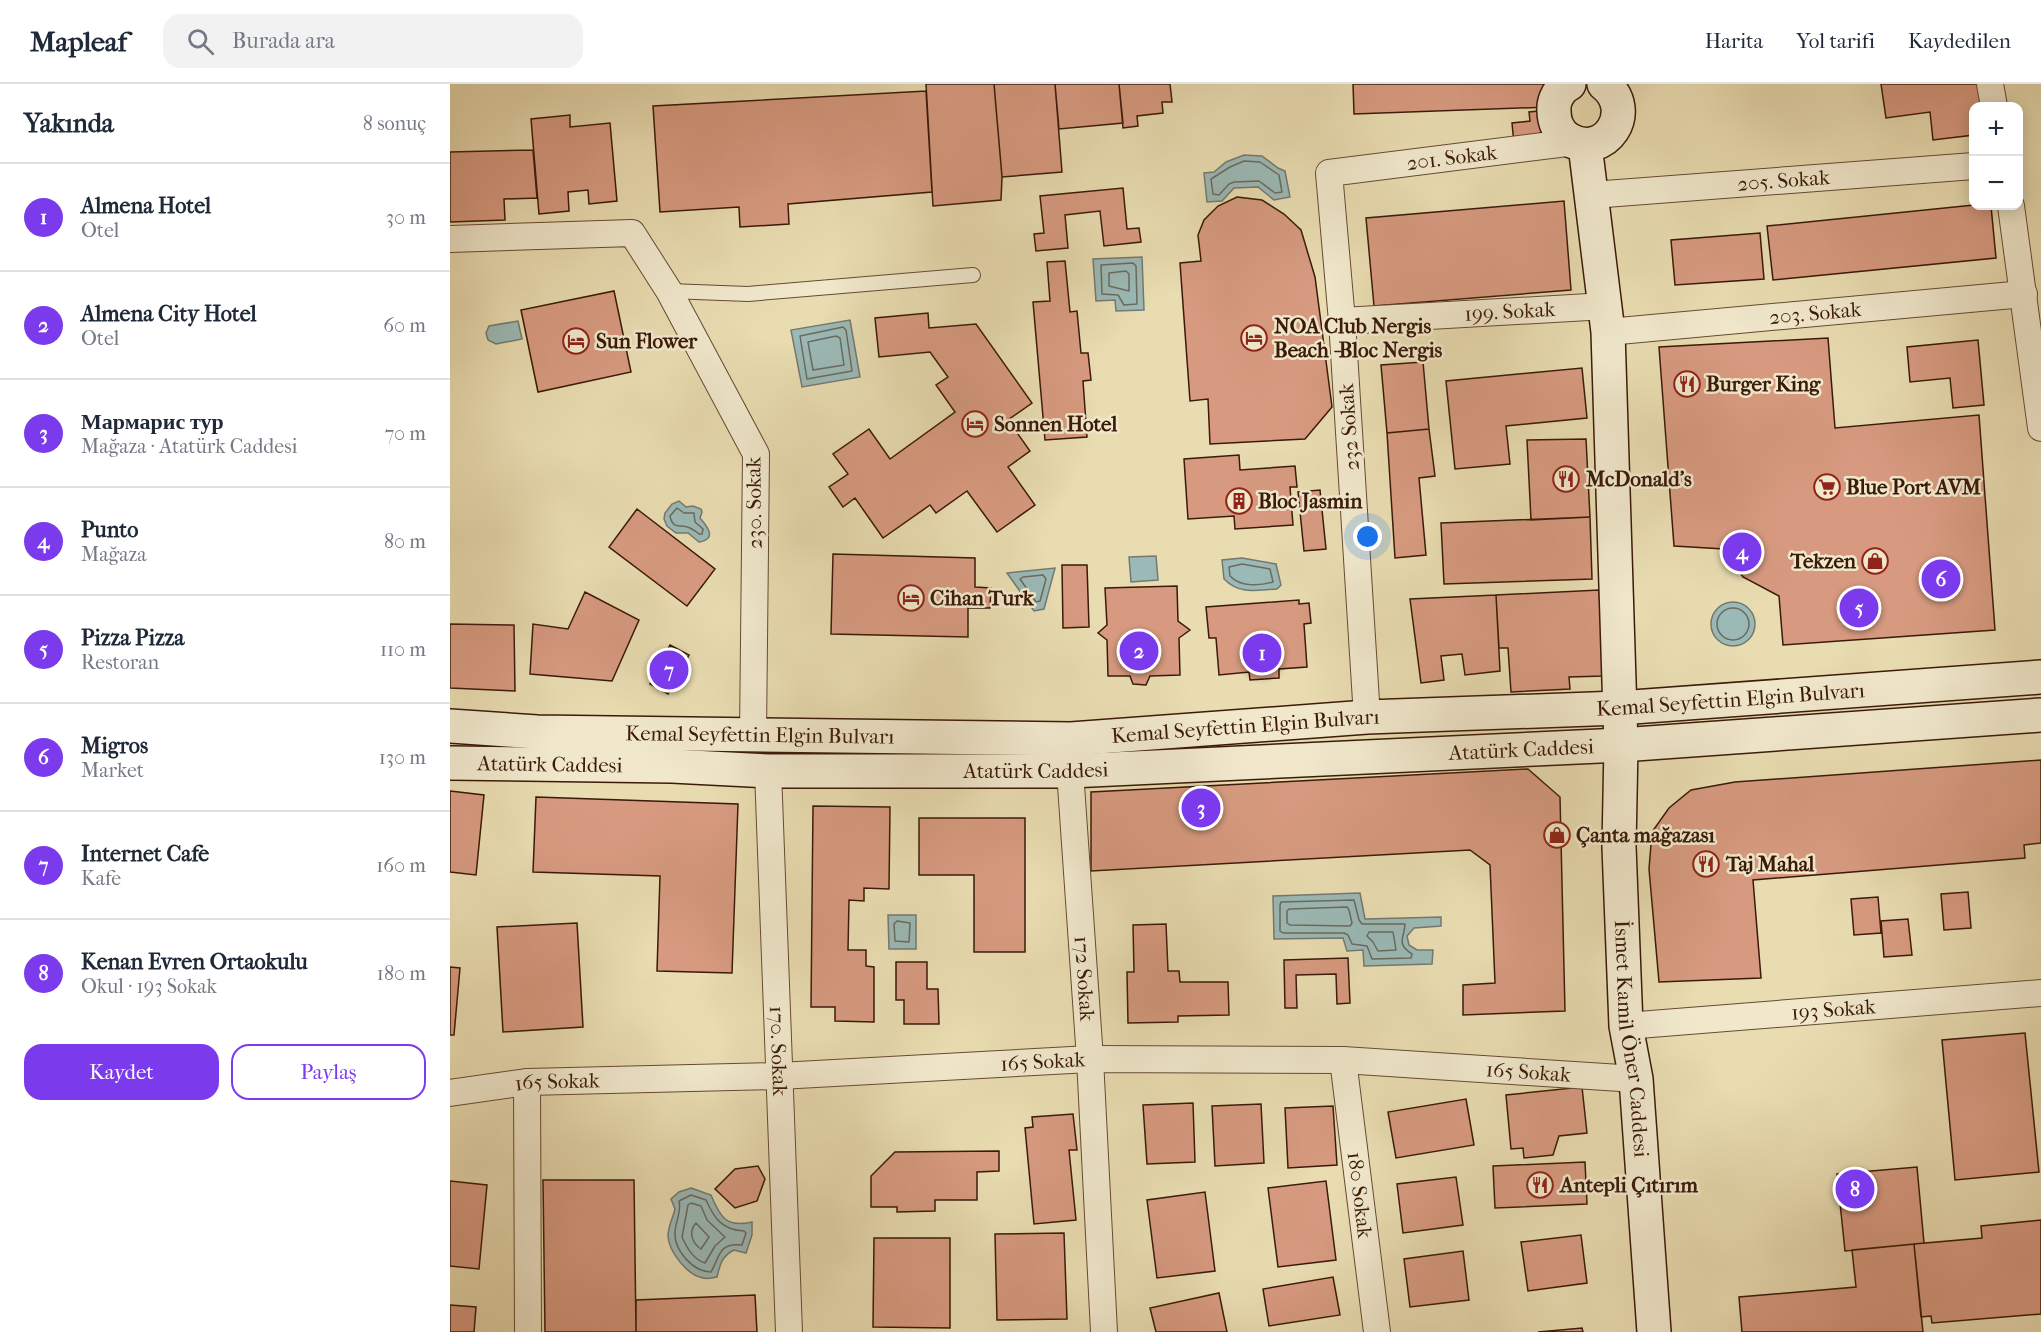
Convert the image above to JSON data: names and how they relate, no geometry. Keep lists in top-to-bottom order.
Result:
{
  "streets": {
    "main road": ["Kemal Seyfettin Elgin Bulvarı", "Atatürk Caddesi", "İsmet Kamil Öner Caddesi"],
    "street": [
      "201. Sokak",
      "205. Sokak",
      "199. Sokak",
      "203. Sokak",
      "232 Sokak",
      "230. Sokak",
      "172 Sokak",
      "193 Sokak",
      "170. Sokak",
      "165 Sokak",
      "180 Sokak"
    ]
  },
  "crossings": [
    ["201. Sokak", "232 Sokak"],
    ["201. Sokak", "İsmet Kamil Öner Caddesi"],
    ["205. Sokak", "İsmet Kamil Öner Caddesi"],
    ["199. Sokak", "203. Sokak"],
    ["199. Sokak", "232 Sokak"],
    ["199. Sokak", "İsmet Kamil Öner Caddesi"],
    ["203. Sokak", "İsmet Kamil Öner Caddesi"],
    ["232 Sokak", "Kemal Seyfettin Elgin Bulvarı"],
    ["230. Sokak", "Kemal Seyfettin Elgin Bulvarı"],
    ["Kemal Seyfettin Elgin Bulvarı", "Atatürk Caddesi"],
    ["Kemal Seyfettin Elgin Bulvarı", "İsmet Kamil Öner Caddesi"],
    ["Atatürk Caddesi", "172 Sokak"],
    ["Atatürk Caddesi", "İsmet Kamil Öner Caddesi"],
    ["Atatürk Caddesi", "170. Sokak"],
    ["172 Sokak", "165 Sokak"],
    ["193 Sokak", "İsmet Kamil Öner Caddesi"],
    ["İsmet Kamil Öner Caddesi", "165 Sokak"],
    ["170. Sokak", "165 Sokak"],
    ["165 Sokak", "180 Sokak"]
  ],
  "places": {
    "hotel": [
      "NOA Club Nergis Beach -Bloc Nergis",
      "Sun Flower",
      "Sonnen Hotel",
      "Cihan Turk"
    ],
    "restaurant": [
      "Burger King",
      "McDonald's",
      "Taj Mahal",
      "Antepli Çıtırım"
    ],
    "supermarket": ["Blue Port AVM"],
    "building": ["Bloc Jasmin"],
    "shop": ["Tekzen", "Çanta mağazası"]
  },
  "page": {
    "header": "Mapleaf",
    "search": "Burada ara",
    "nav": ["Harita", "Yol tarifi", "Kaydedilen"],
    "heading": ["Yakında", "8 sonuç"],
    "map_buttons": ["+", "−"],
    "list": [
      {
        "mark": "1",
        "name": "Almena Hotel",
        "note": "Otel",
        "value": "30 m"
      },
      {
        "mark": "2",
        "name": "Almena City Hotel",
        "note": "Otel",
        "value": "60 m"
      },
      {
        "mark": "3",
        "name": "Мармарис тур",
        "note": "Mağaza · Atatürk Caddesi",
        "value": "70 m"
      },
      {
        "mark": "4",
        "name": "Punto",
        "note": "Mağaza",
        "value": "80 m"
      },
      {
        "mark": "5",
        "name": "Pizza Pizza",
        "note": "Restoran",
        "value": "110 m"
      },
      {
        "mark": "6",
        "name": "Migros",
        "note": "Market",
        "value": "130 m"
      },
      {
        "mark": "7",
        "name": "Internet Cafe",
        "note": "Kafe",
        "value": "160 m"
      },
      {
        "mark": "8",
        "name": "Kenan Evren Ortaokulu",
        "note": "Okul · 193 Sokak",
        "value": "180 m"
      }
    ],
    "pins": [
      "4",
      "6",
      "5",
      "2",
      "1",
      "7",
      "3",
      "8"
    ],
    "buttons": ["Kaydet", "Paylaş"]
  }
}
